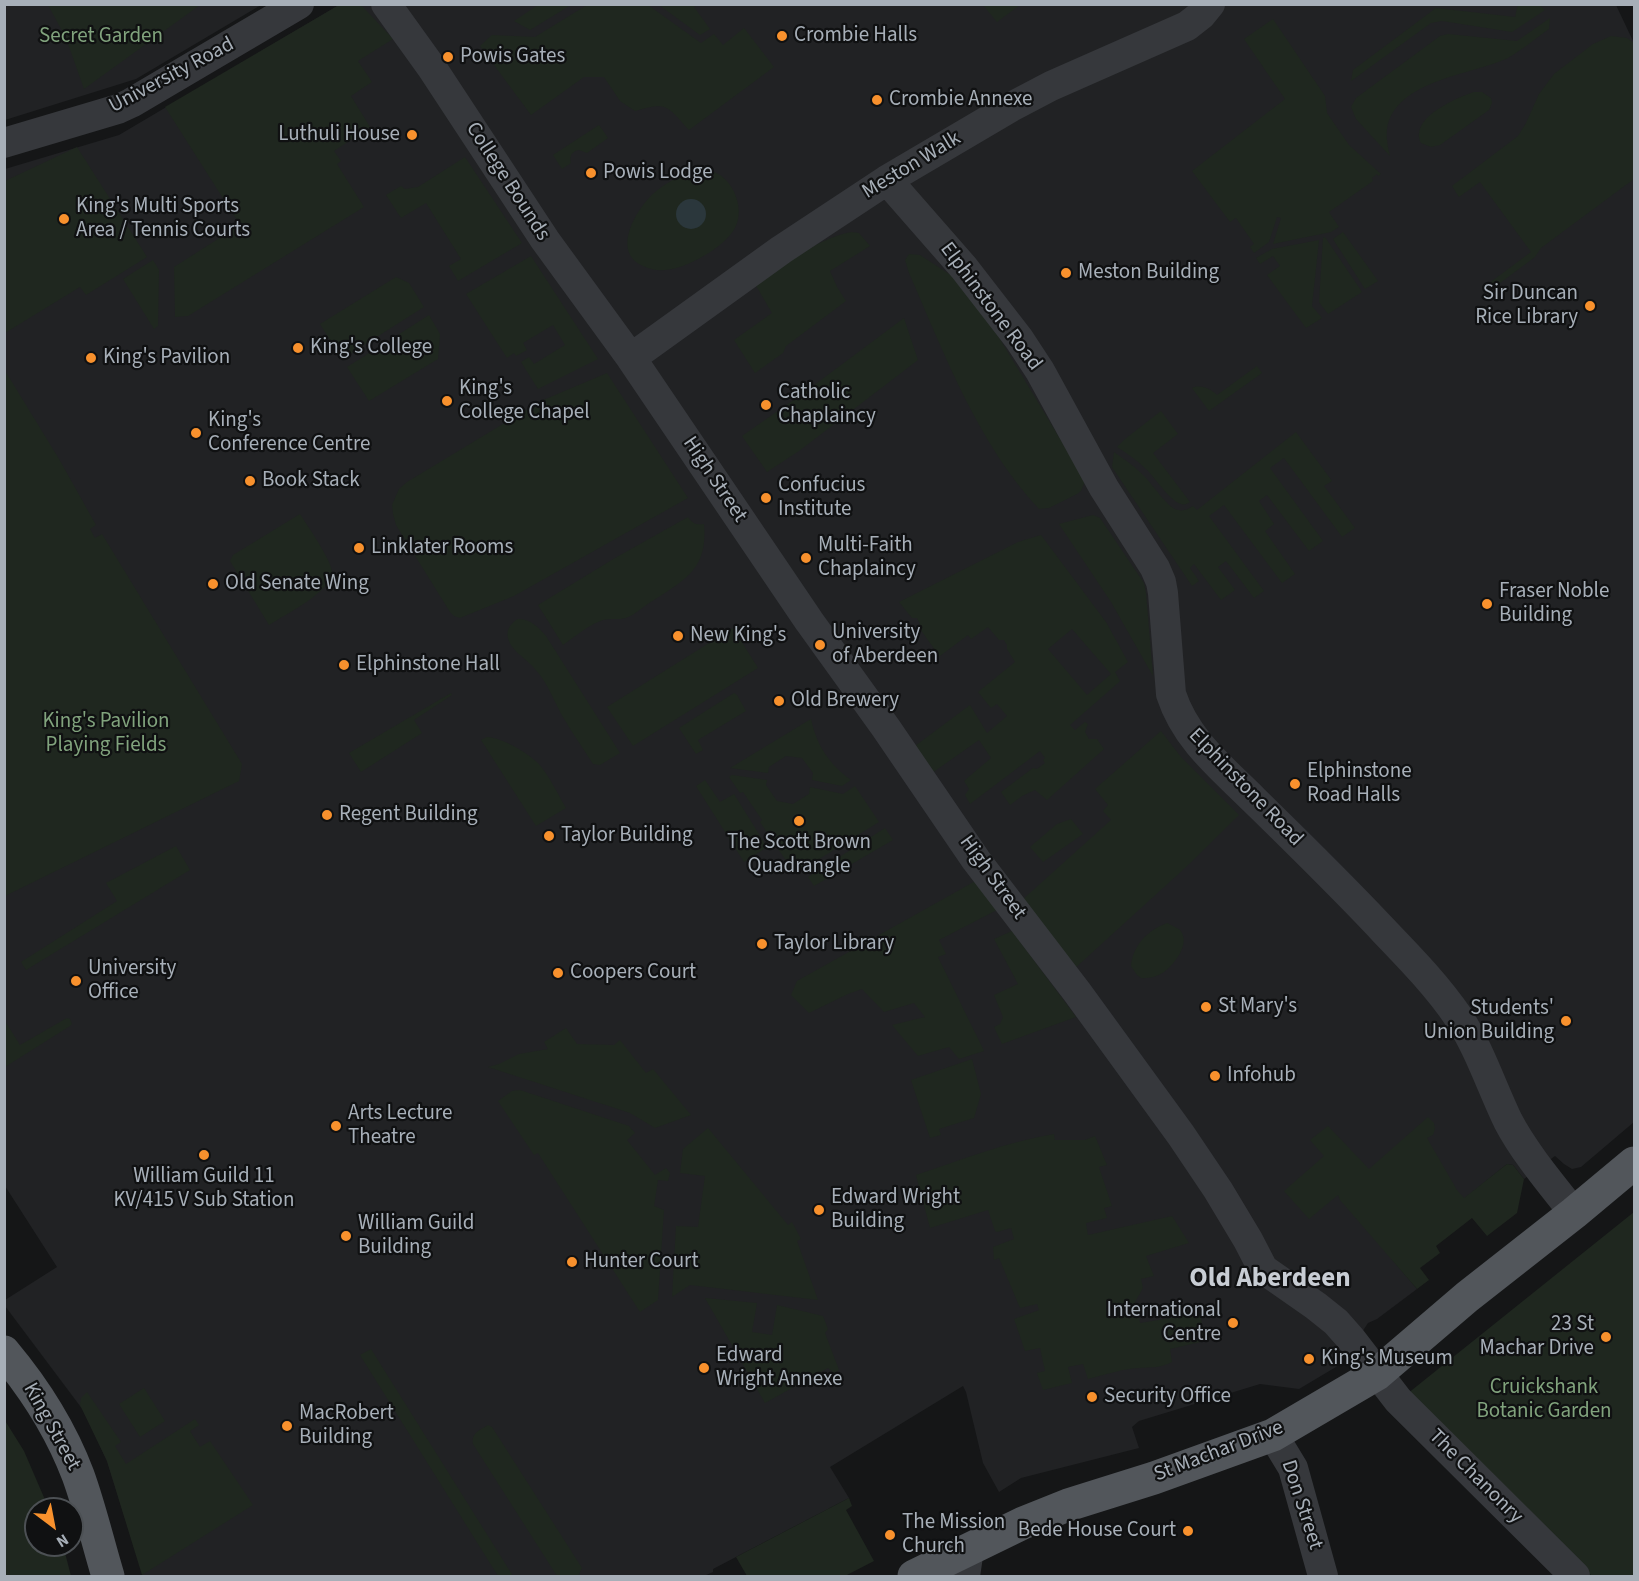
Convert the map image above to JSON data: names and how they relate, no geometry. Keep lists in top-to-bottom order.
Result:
{
  "streets": {
    "main road": ["King Street", "St Machar Drive"],
    "street": [
      "University Road",
      "Meston Walk",
      "College Bounds",
      "Elphinstone Road",
      "High Street",
      "The Chanonry",
      "Don Street"
    ]
  },
  "crossings": [
    ["Meston Walk", "College Bounds"],
    ["Meston Walk", "Elphinstone Road"],
    ["Meston Walk", "High Street"],
    ["College Bounds", "High Street"],
    ["Elphinstone Road", "St Machar Drive"],
    ["High Street", "St Machar Drive"],
    ["High Street", "The Chanonry"],
    ["St Machar Drive", "The Chanonry"],
    ["St Machar Drive", "Don Street"]
  ],
  "districts": ["Old Aberdeen"],
  "parks": ["Secret Garden", "King's Pavilion Playing Fields", "Cruickshank Botanic Garden"],
  "places": [
    "Crombie Halls",
    "Powis Gates",
    "Crombie Annexe",
    "Luthuli House",
    "Powis Lodge",
    "King's Multi Sports Area / Tennis Courts",
    "Meston Building",
    "Sir Duncan Rice Library",
    "King's College",
    "King's Pavilion",
    "King's College Chapel",
    "Catholic Chaplaincy",
    "King's Conference Centre",
    "Book Stack",
    "Confucius Institute",
    "Linklater Rooms",
    "Multi-Faith Chaplaincy",
    "Old Senate Wing",
    "Fraser Noble Building",
    "New King's",
    "University of Aberdeen",
    "Elphinstone Hall",
    "Old Brewery",
    "Elphinstone Road Halls",
    "Regent Building",
    "The Scott Brown Quadrangle",
    "Taylor Building",
    "Taylor Library",
    "Coopers Court",
    "University Office",
    "St Mary's",
    "Students' Union Building",
    "Infohub",
    "Arts Lecture Theatre",
    "William Guild 11 KV/415 V Sub Station",
    "Edward Wright Building",
    "William Guild Building",
    "Hunter Court",
    "International Centre",
    "23 St Machar Drive",
    "King's Museum",
    "Edward Wright Annexe",
    "Security Office",
    "MacRobert Building",
    "Bede House Court",
    "The Mission Church"
  ],
  "north": "bottom right"
}
